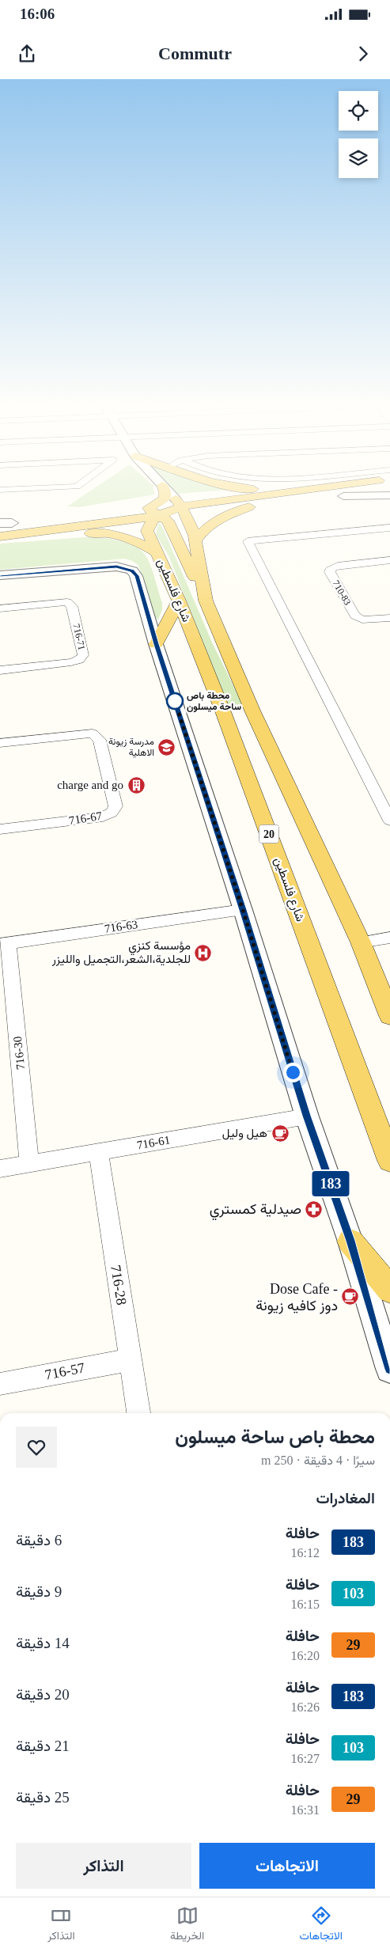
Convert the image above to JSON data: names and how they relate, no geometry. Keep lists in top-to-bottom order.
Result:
{
  "streets": {
    "main road": ["شارع فلسطين", "20"],
    "street": [
      "710-83",
      "716-71",
      "716-67",
      "716-63",
      "716-30",
      "716-61",
      "716-28",
      "716-57"
    ]
  },
  "crossings": [
    ["716-63", "716-30"],
    ["716-30", "716-61"],
    ["716-61", "716-28"],
    ["716-28", "716-57"]
  ],
  "places": {
    "other": ["محطة باص ساحة ميسلون"],
    "school or university": ["مدرسة زيونة الاهلية"],
    "building": ["charge and go"],
    "hospital": ["مؤسسة كنزي للجلدية،الشعر،التجميل والليزر"],
    "cafe": ["هيل وليل", "Dose Cafe - دوز كافيه زيونة"],
    "pharmacy": ["صيدلية كمستري"]
  },
  "lines": ["bus line 183"],
  "page": {
    "status": "16:06",
    "header": "Commutr",
    "on_map": "183",
    "heading": [
      ["محطة باص ساحة ميسلون", "سيرًا · 4 دقيقة · 250 m"],
      "المغادرات"
    ],
    "list": [
      {
        "mark": "183",
        "name": "حافلة",
        "note": "16:12",
        "value": "6 دقيقة"
      },
      {
        "mark": "103",
        "name": "حافلة",
        "note": "16:15",
        "value": "9 دقيقة"
      },
      {
        "mark": "29",
        "name": "حافلة",
        "note": "16:20",
        "value": "14 دقيقة"
      },
      {
        "mark": "183",
        "name": "حافلة",
        "note": "16:26",
        "value": "20 دقيقة"
      },
      {
        "mark": "103",
        "name": "حافلة",
        "note": "16:27",
        "value": "21 دقيقة"
      },
      {
        "mark": "29",
        "name": "حافلة",
        "note": "16:31",
        "value": "25 دقيقة"
      }
    ],
    "buttons": ["الاتجاهات", "التذاكر"],
    "tabs": ["الاتجاهات", "الخريطة", "التذاكر"]
  }
}
